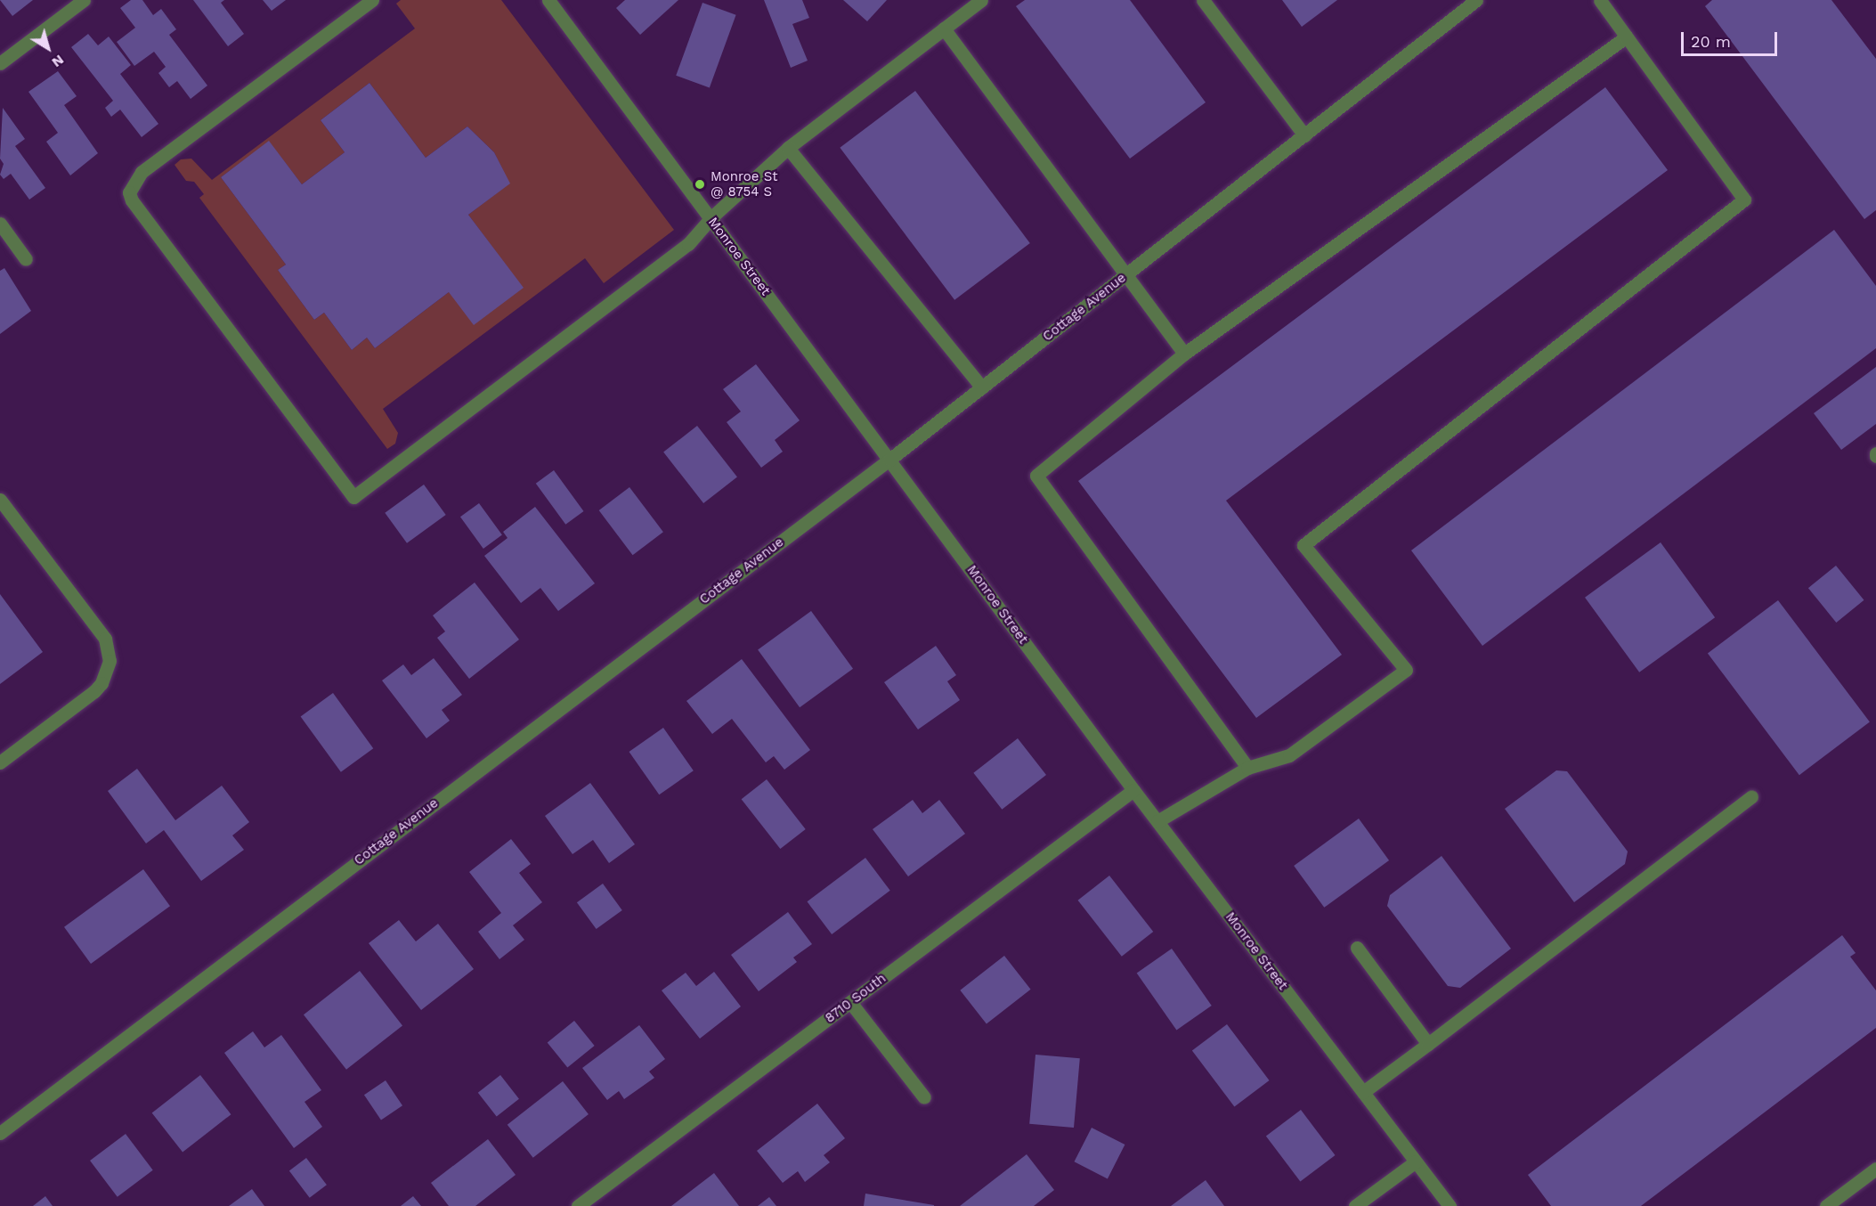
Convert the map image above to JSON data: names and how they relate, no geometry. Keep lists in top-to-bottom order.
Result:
{
  "streets": {
    "street": ["Monroe Street", "Cottage Avenue", "8710 South"]
  },
  "crossings": [
    ["Monroe Street", "Cottage Avenue"],
    ["Monroe Street", "8710 South"]
  ],
  "places": ["Monroe St @ 8754 S"],
  "scale_bar": "20 m",
  "north": "bottom right"
}
